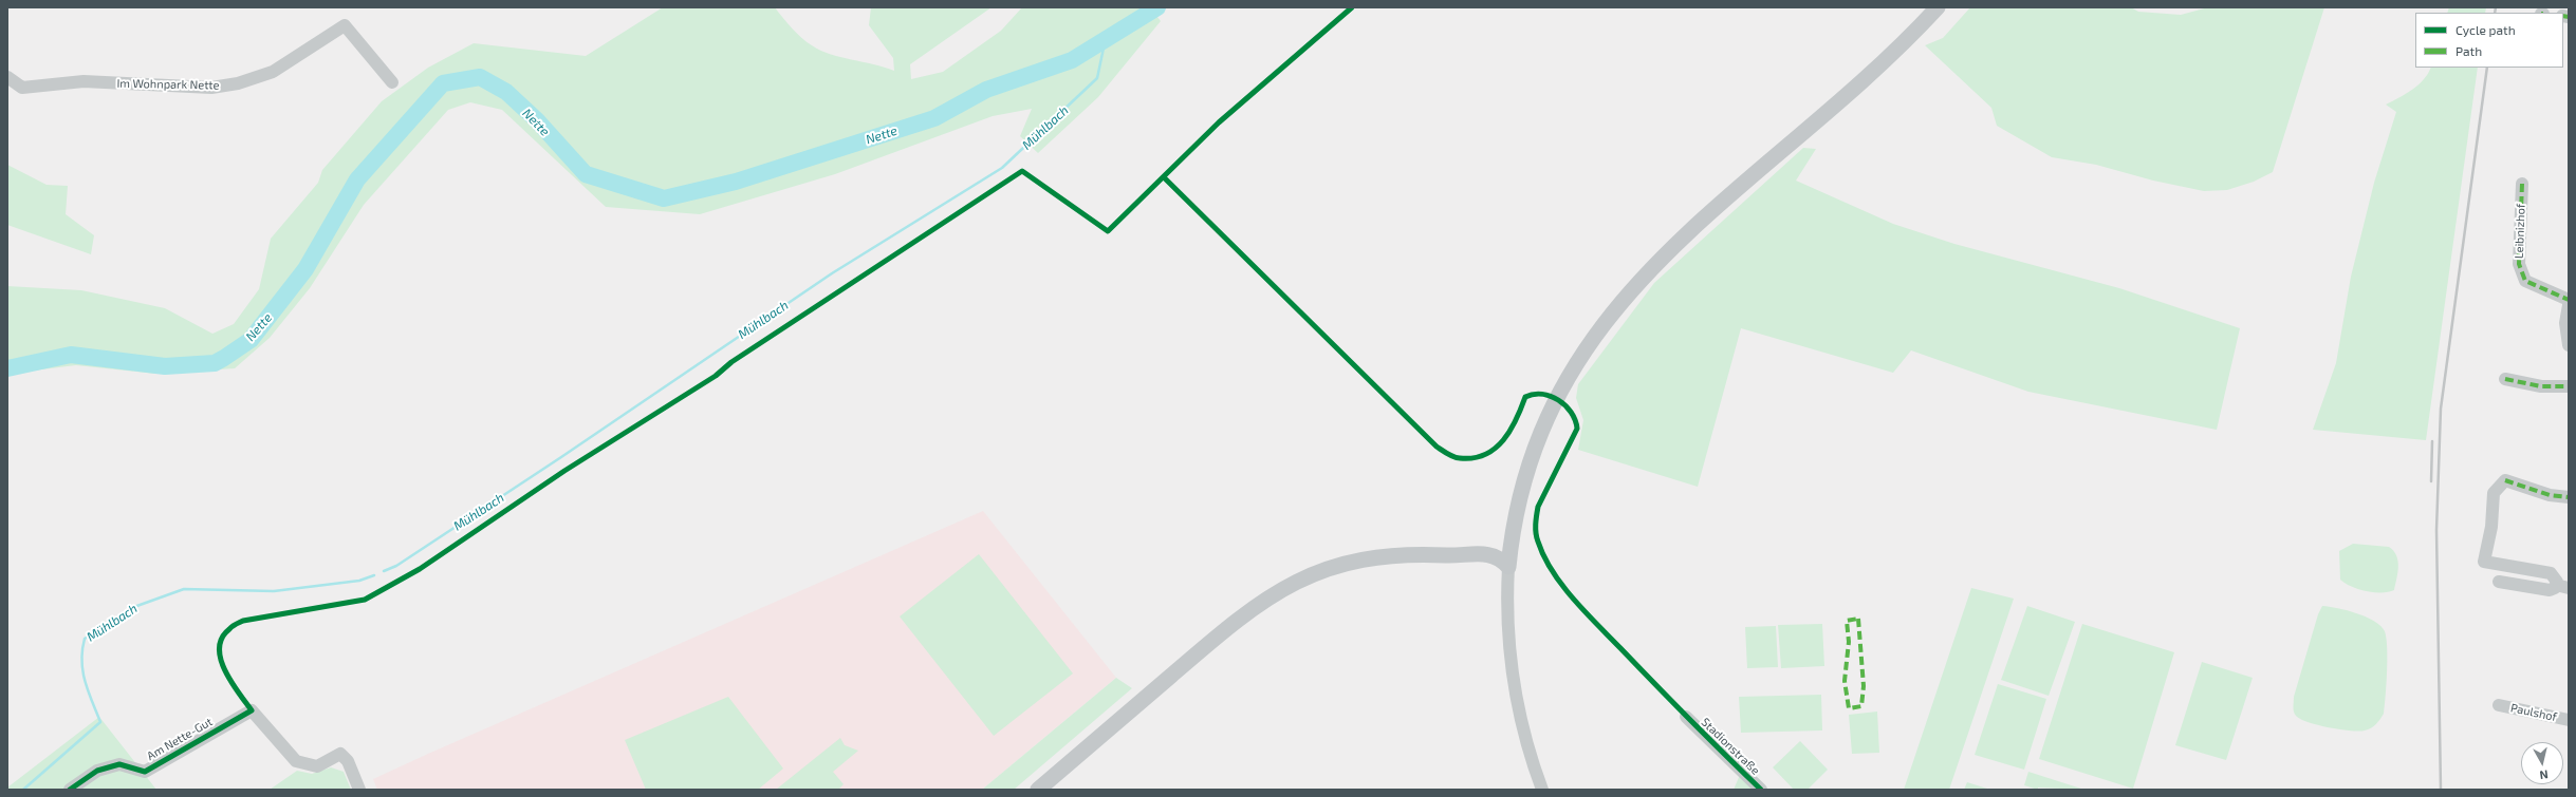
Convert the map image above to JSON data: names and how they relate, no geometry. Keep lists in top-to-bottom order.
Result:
{
  "streets": {
    "street": [
      "Im Wohnpark Nette",
      "Leibnizhof",
      "Paulshof",
      "Am Nette-Gut",
      "Stadionstraße"
    ]
  },
  "water": ["Nette", "Mühlbach"],
  "legend": ["Cycle path", "Path"],
  "north": "bottom"
}
